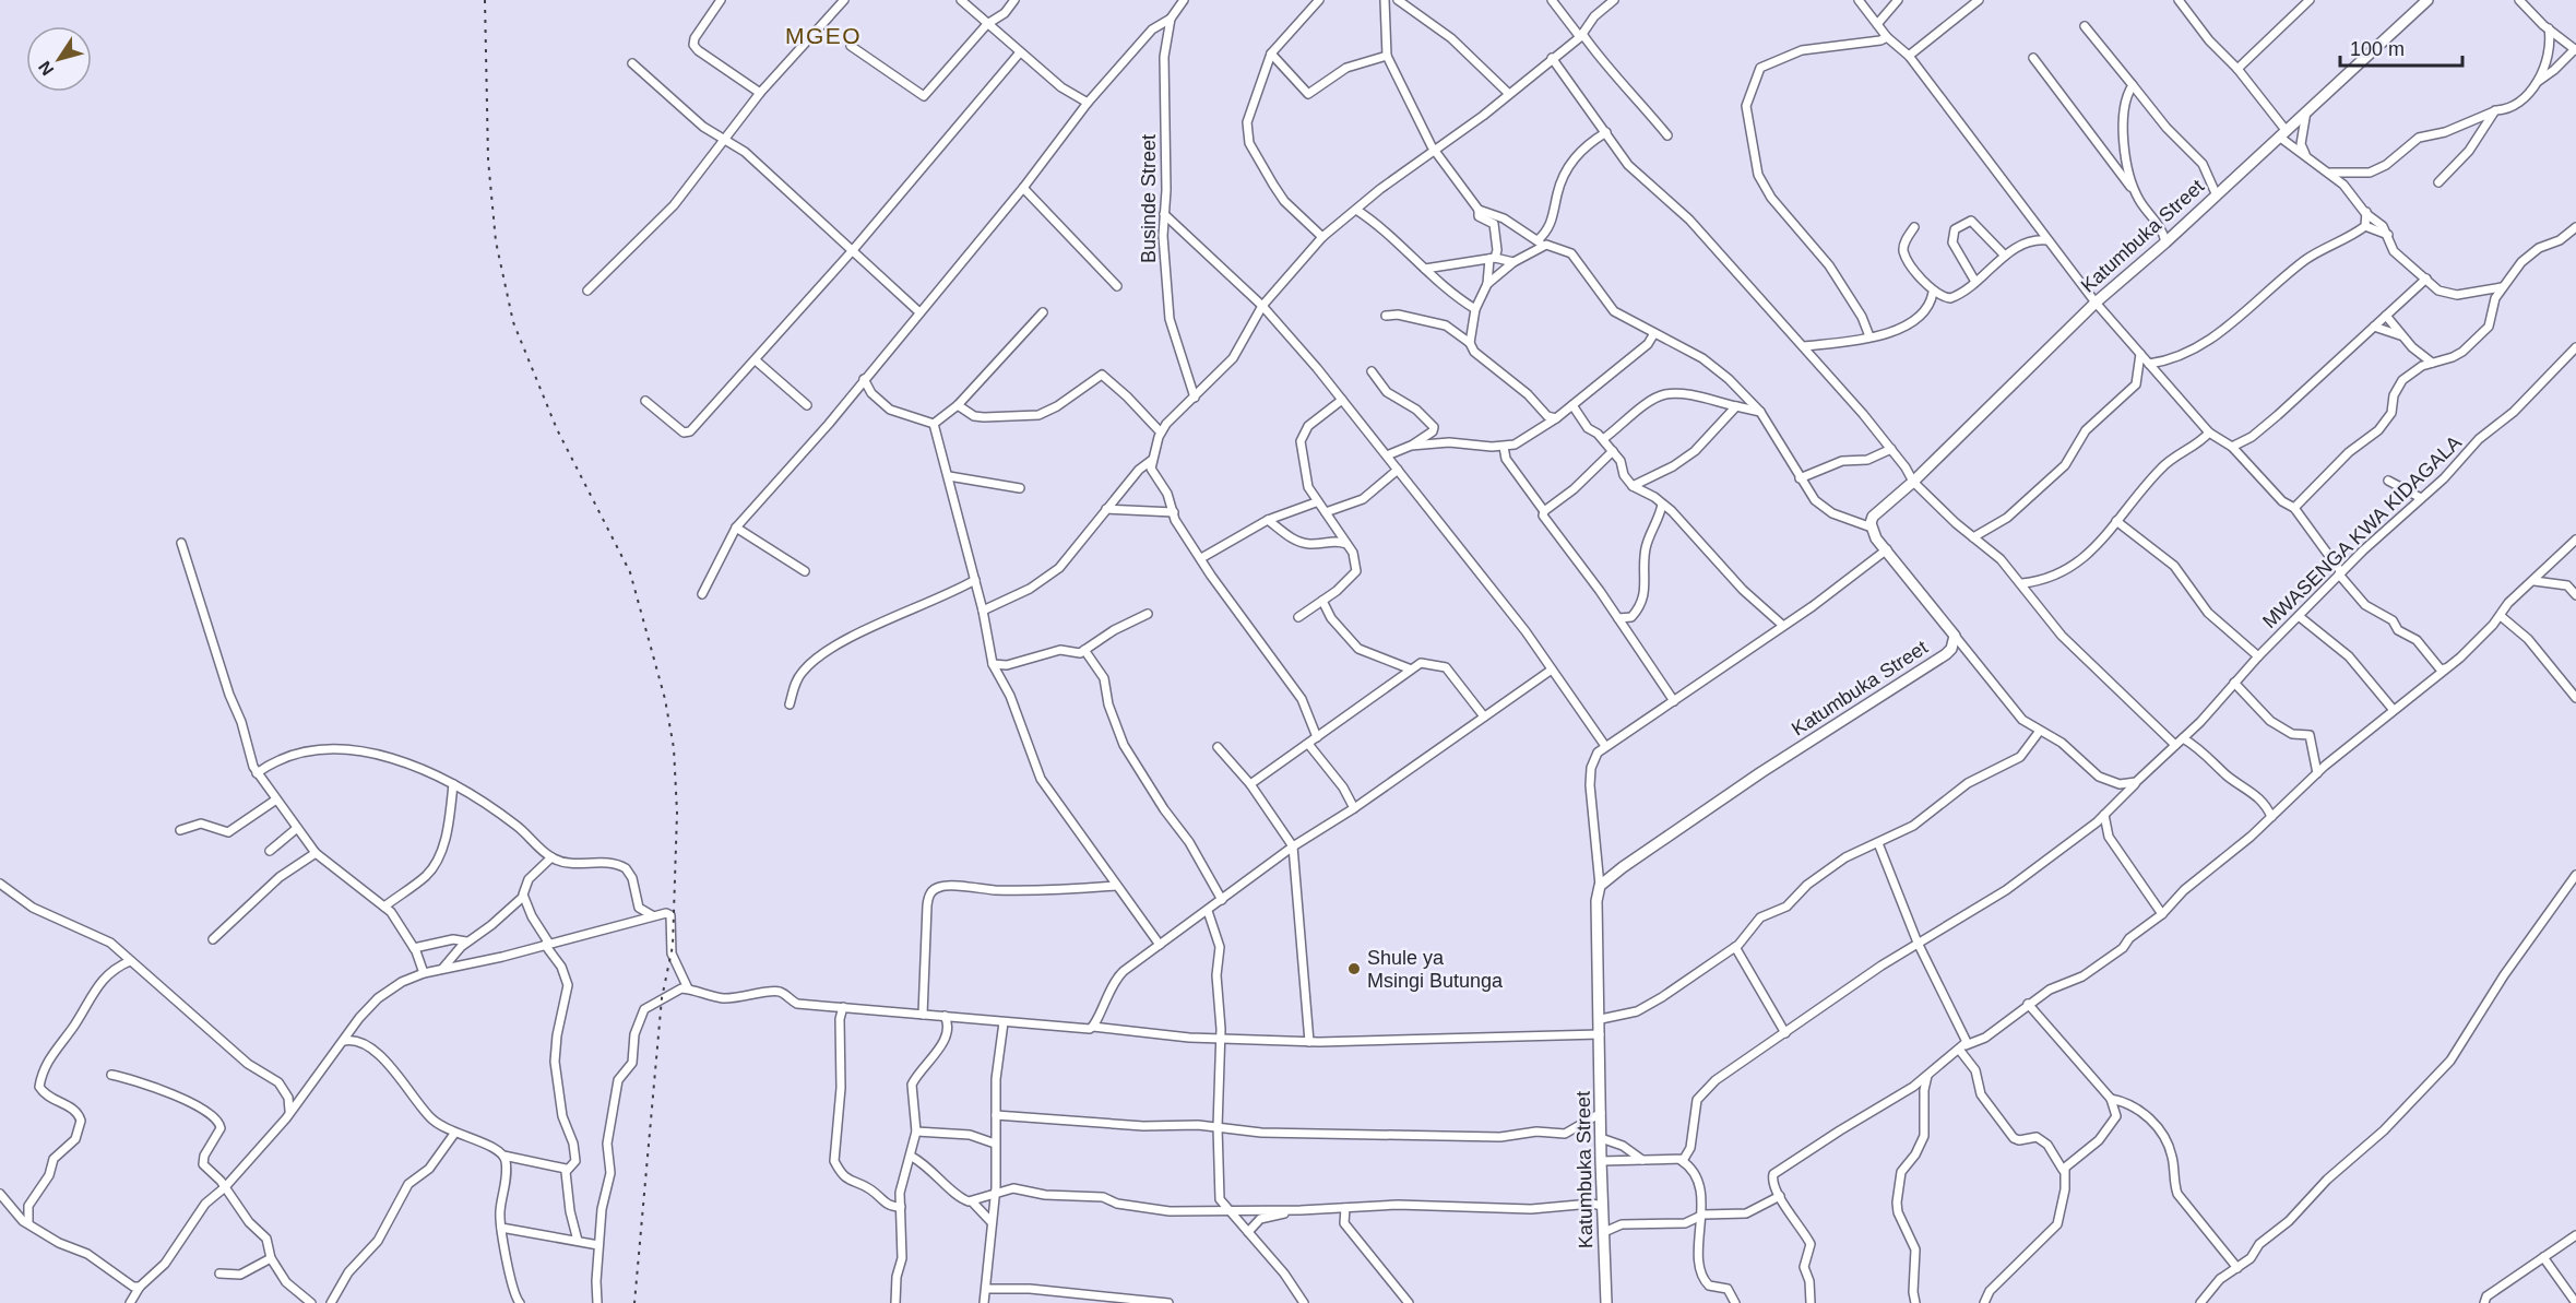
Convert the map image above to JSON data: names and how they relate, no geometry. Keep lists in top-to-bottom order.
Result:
{
  "streets": {
    "main road": ["Katumbuka Street"],
    "street": ["Businde Street", "MWASENGA KWA KIDAGALA"]
  },
  "districts": ["MGEO"],
  "places": ["Shule ya Msingi Butunga"],
  "scale_bar": "100 m",
  "north": "bottom left"
}
